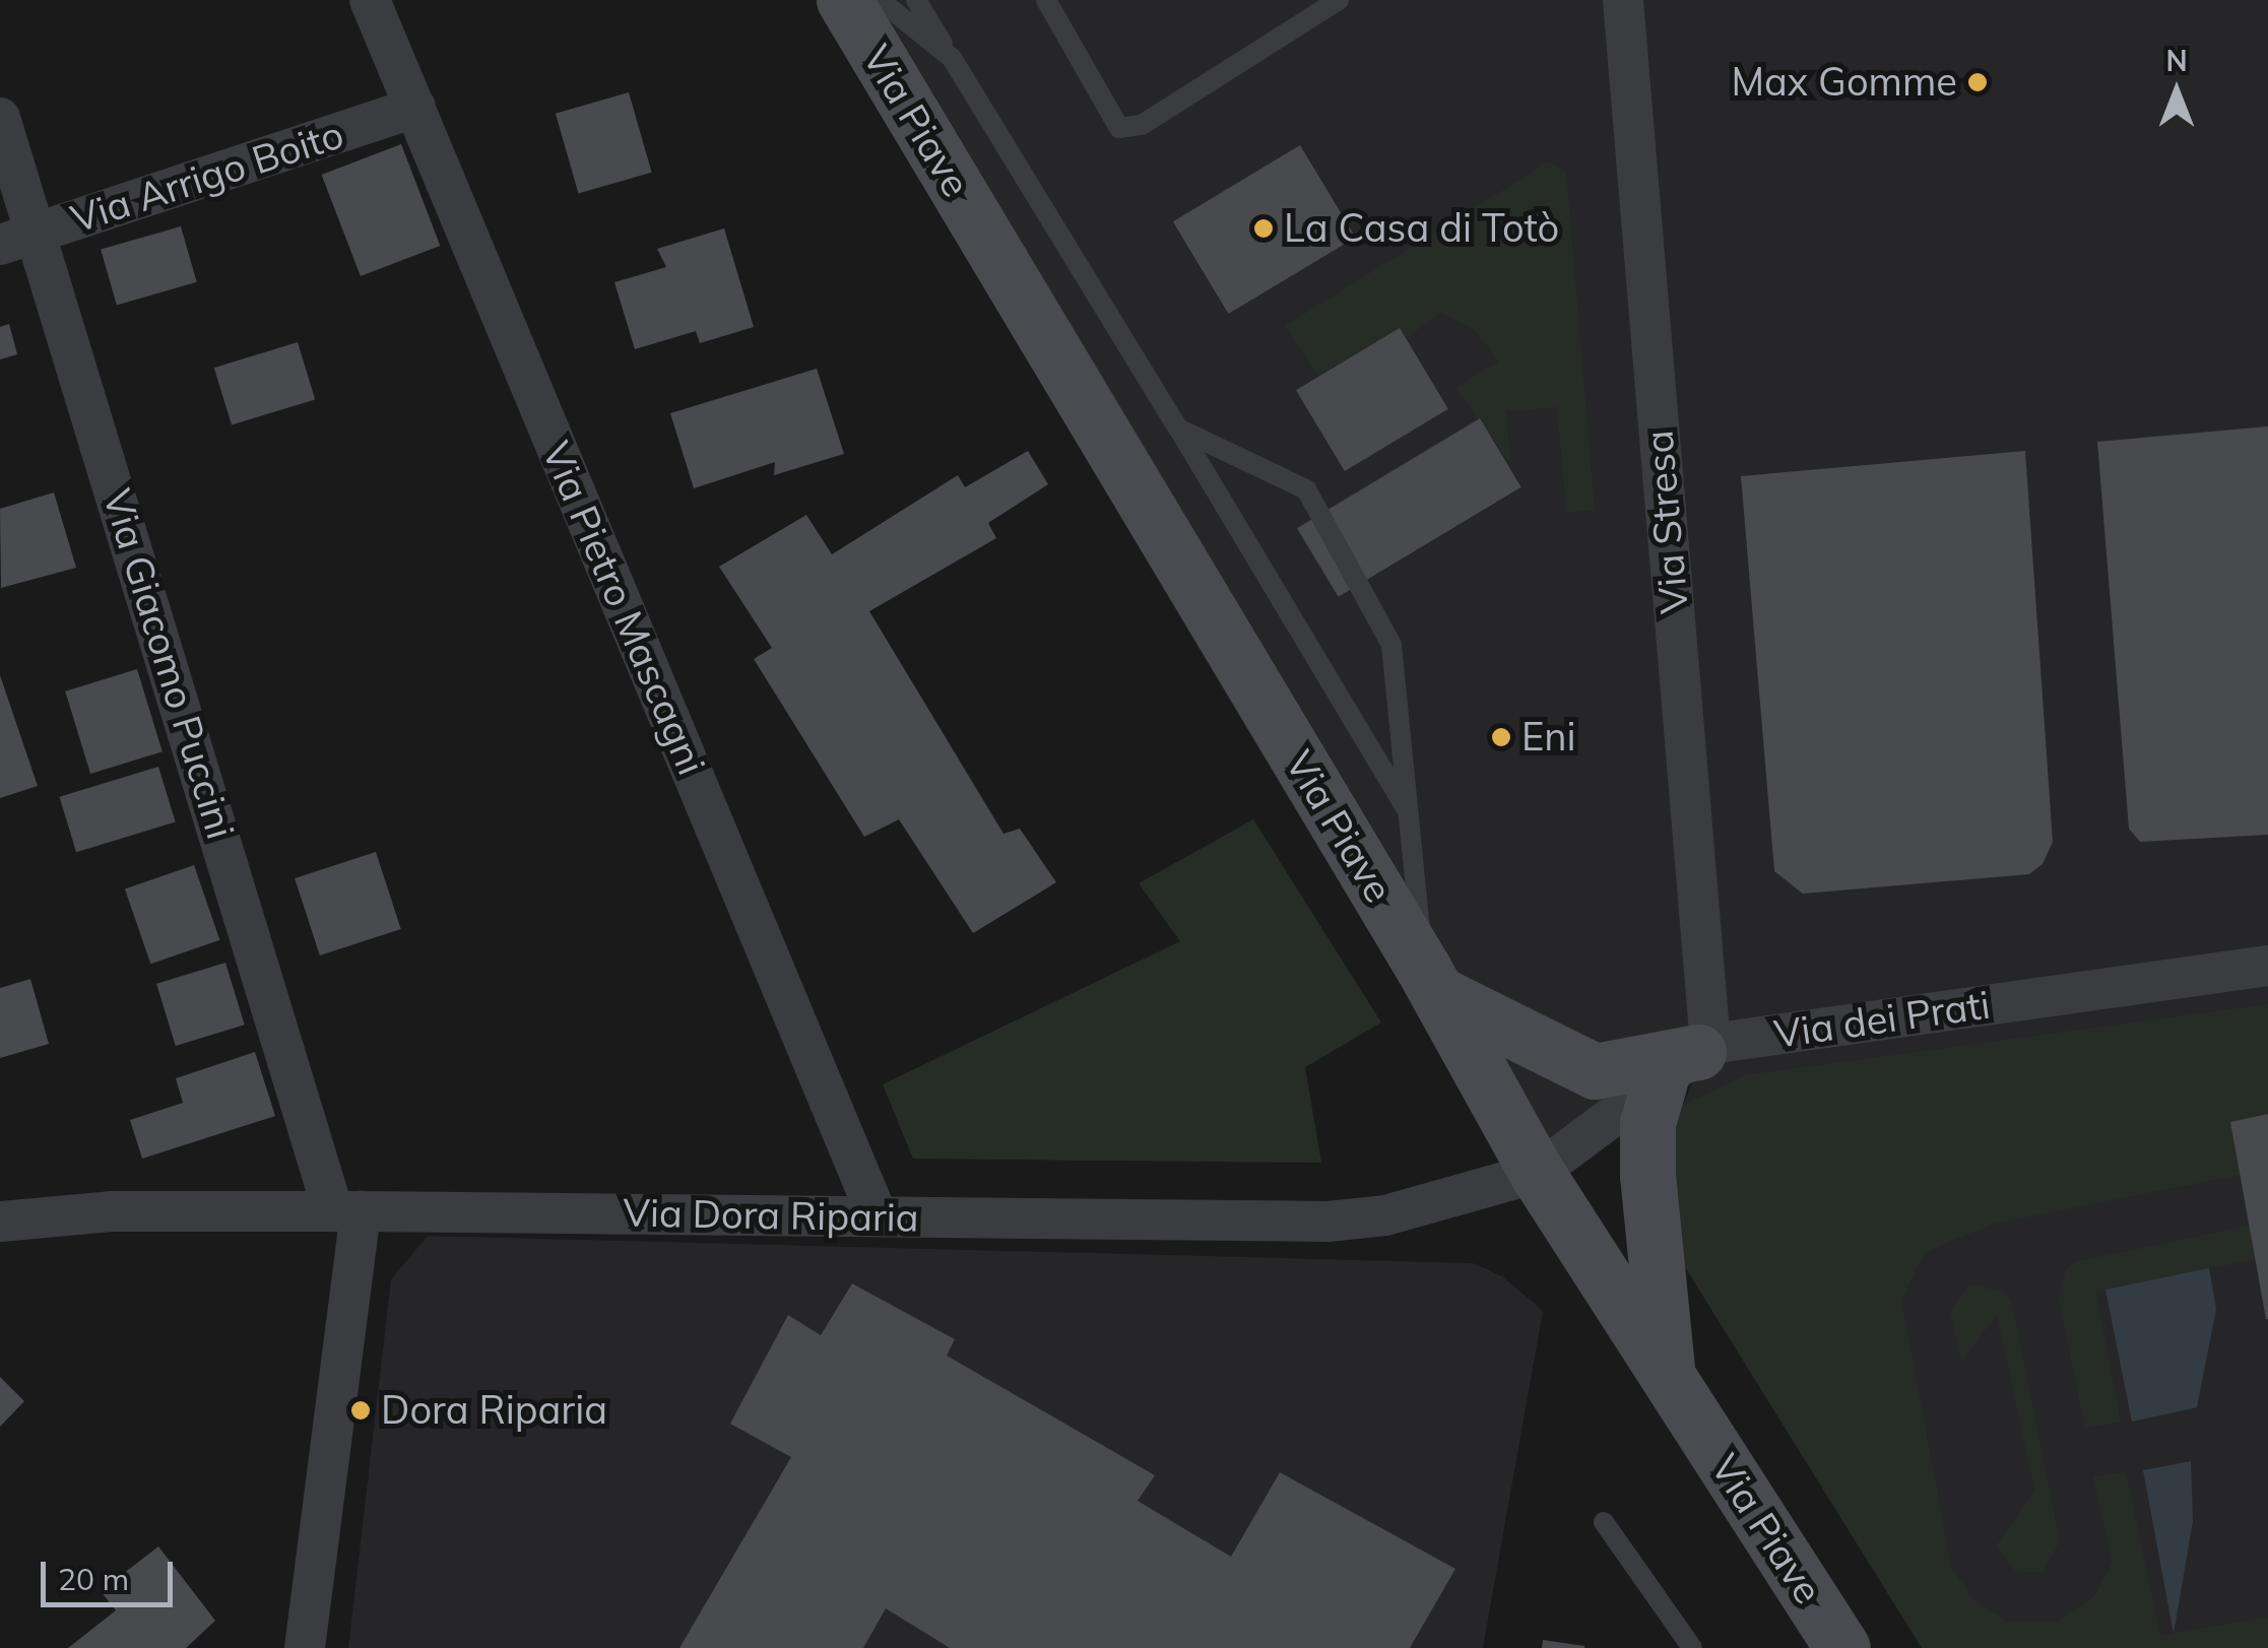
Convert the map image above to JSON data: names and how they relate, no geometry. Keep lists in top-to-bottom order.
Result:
{
  "streets": {
    "main road": ["Via Piave"],
    "street": [
      "Via Arrigo Boito",
      "Via Stresa",
      "Via Pietro Mascagni",
      "Via Giacomo Puccini",
      "Via dei Prati",
      "Via Dora Riparia"
    ]
  },
  "crossings": [
    ["Via Piave", "Via dei Prati"],
    ["Via Piave", "Via Dora Riparia"],
    ["Via Arrigo Boito", "Via Pietro Mascagni"],
    ["Via Arrigo Boito", "Via Giacomo Puccini"],
    ["Via Stresa", "Via dei Prati"],
    ["Via Pietro Mascagni", "Via Dora Riparia"],
    ["Via Giacomo Puccini", "Via Dora Riparia"],
    ["Via dei Prati", "Via Dora Riparia"]
  ],
  "places": [
    "Max Gomme",
    "La Casa di Totò",
    "Eni",
    "Dora Riparia"
  ],
  "scale_bar": "20 m",
  "north": "top"
}
